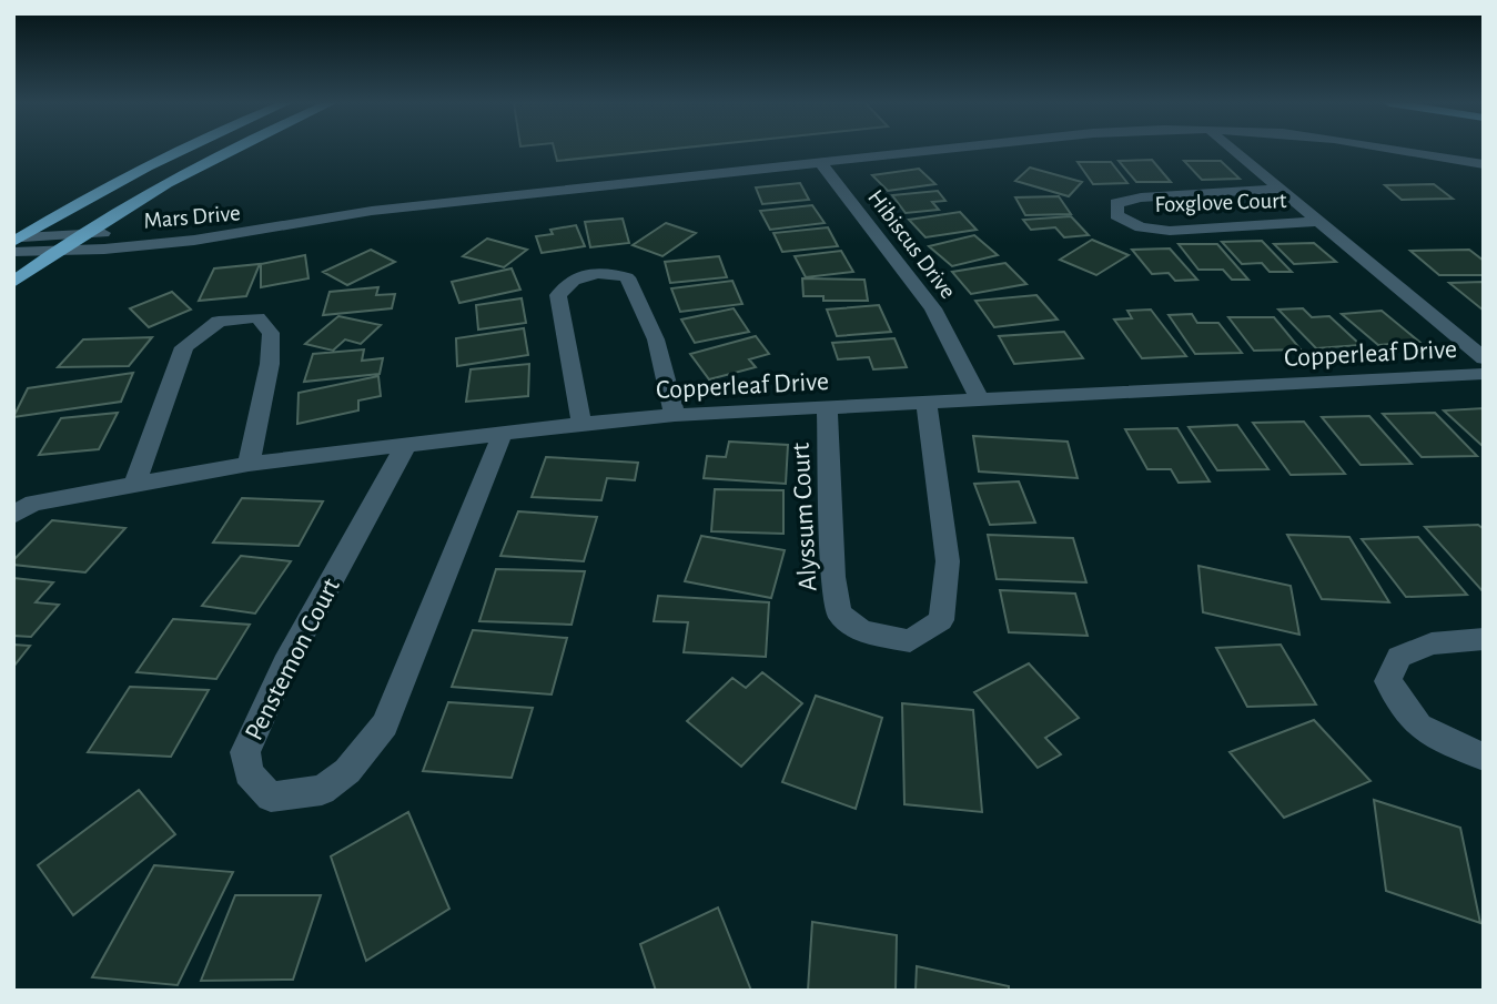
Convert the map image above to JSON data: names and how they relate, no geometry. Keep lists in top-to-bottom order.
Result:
{
  "streets": {
    "street": [
      "Foxglove Court",
      "Mars Drive",
      "Hibiscus Drive",
      "Copperleaf Drive",
      "Alyssum Court",
      "Penstemon Court"
    ]
  },
  "crossings": [
    ["Mars Drive", "Hibiscus Drive"],
    ["Hibiscus Drive", "Copperleaf Drive"],
    ["Copperleaf Drive", "Alyssum Court"],
    ["Copperleaf Drive", "Penstemon Court"]
  ]
}
